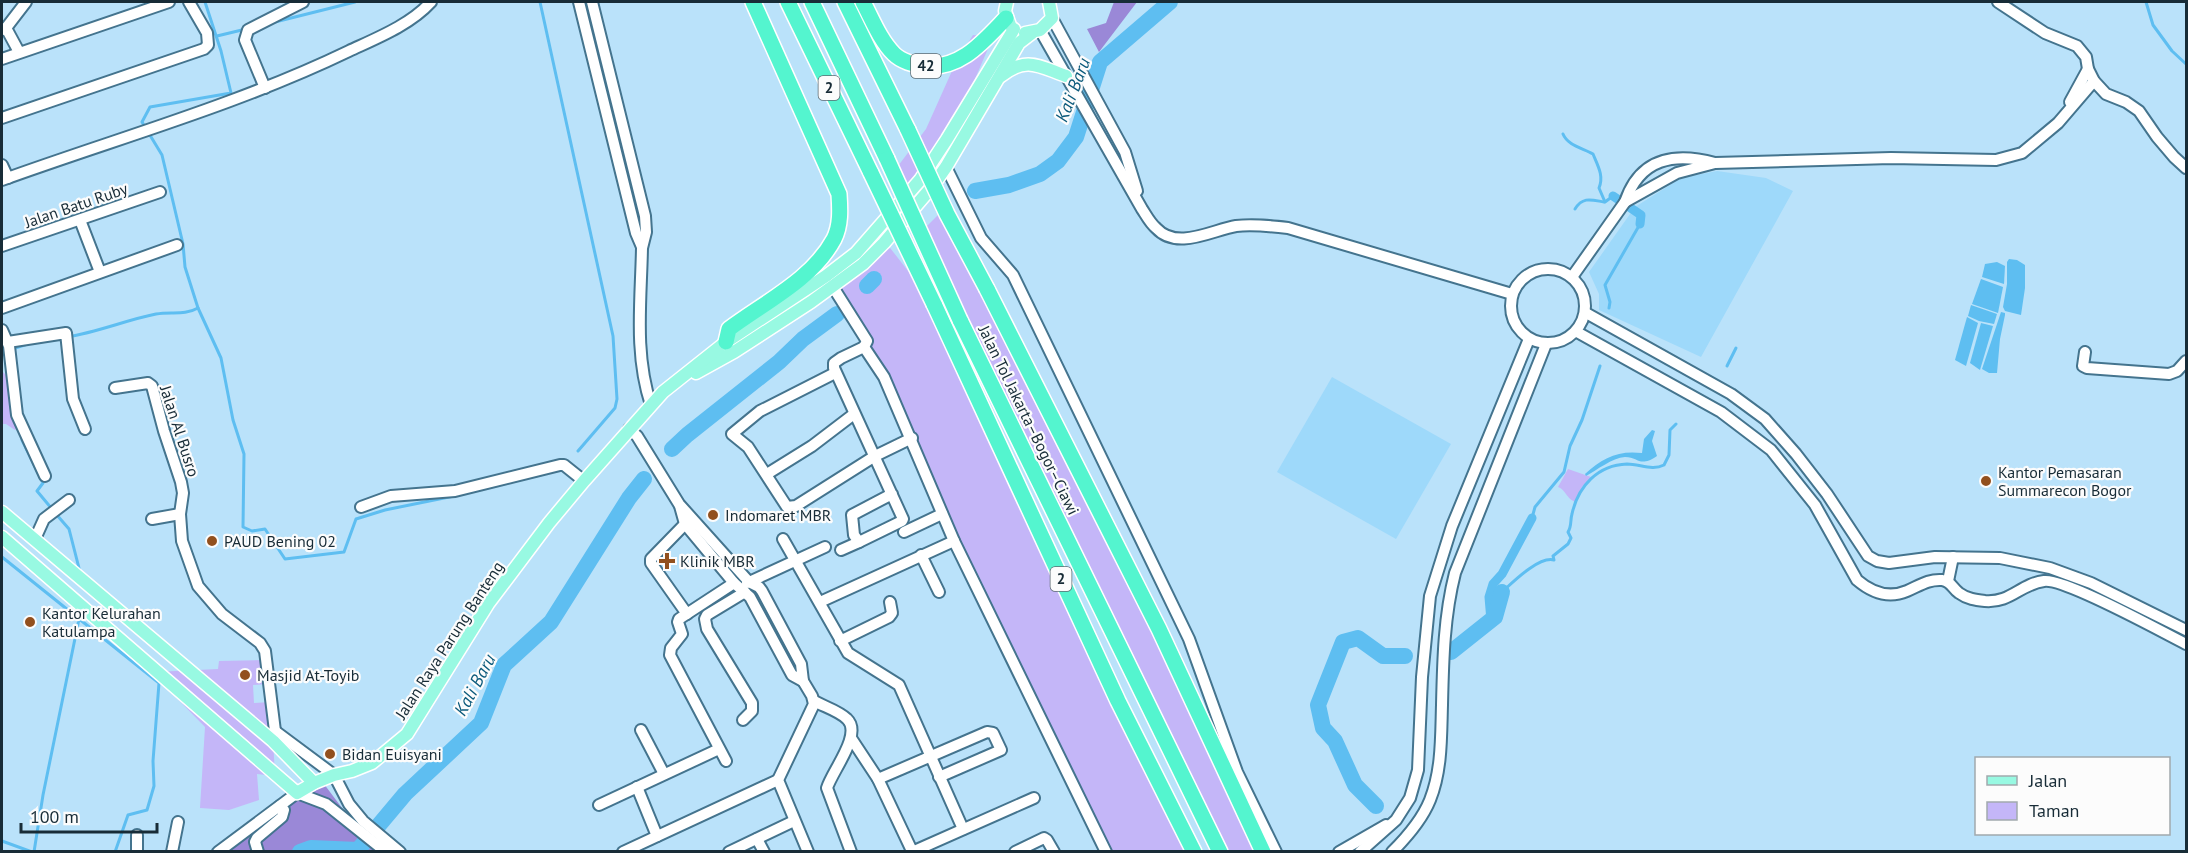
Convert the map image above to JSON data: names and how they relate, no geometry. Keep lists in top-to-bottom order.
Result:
{
  "streets": {
    "highway": ["42", "2", "Jalan Tol Jakarta–Bogor–Ciawi"],
    "main road": ["Jalan Raya Parung Banteng"],
    "street": ["Jalan Batu Ruby", "Jalan Al Busro"]
  },
  "crossings": [
    ["42", "Jalan Raya Parung Banteng"]
  ],
  "water": ["Kali Baru"],
  "places": {
    "other": [
      "Kantor Pemasaran Summarecon Bogor",
      "Indomaret MBR",
      "PAUD Bening 02",
      "Kantor Kelurahan Katulampa",
      "Masjid At-Toyib",
      "Bidan Euisyani"
    ],
    "health": ["Klinik MBR"]
  },
  "legend": ["Jalan", "Taman"],
  "scale_bar": "100 m"
}
